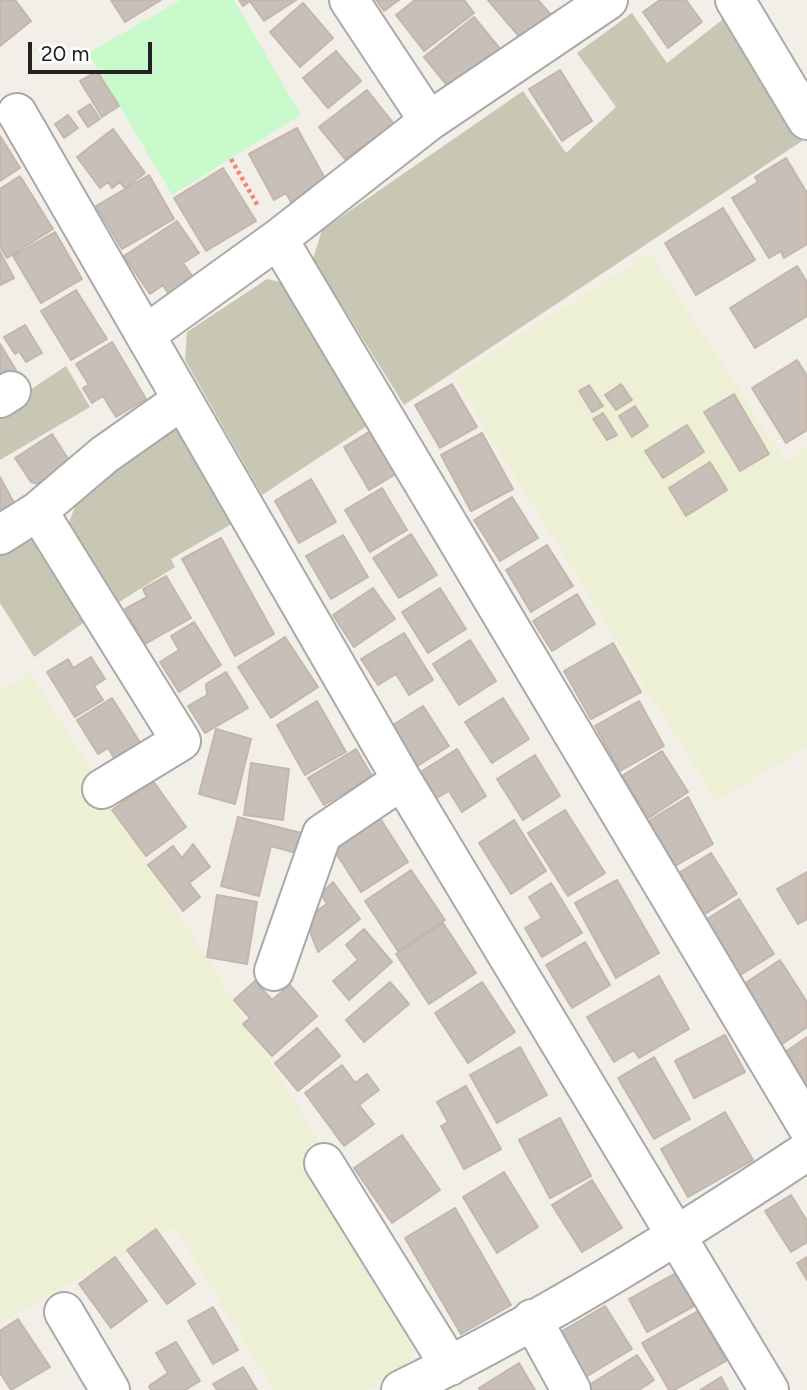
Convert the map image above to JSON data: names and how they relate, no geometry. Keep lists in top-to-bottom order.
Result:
{
  "scale_bar": "20 m"
}
